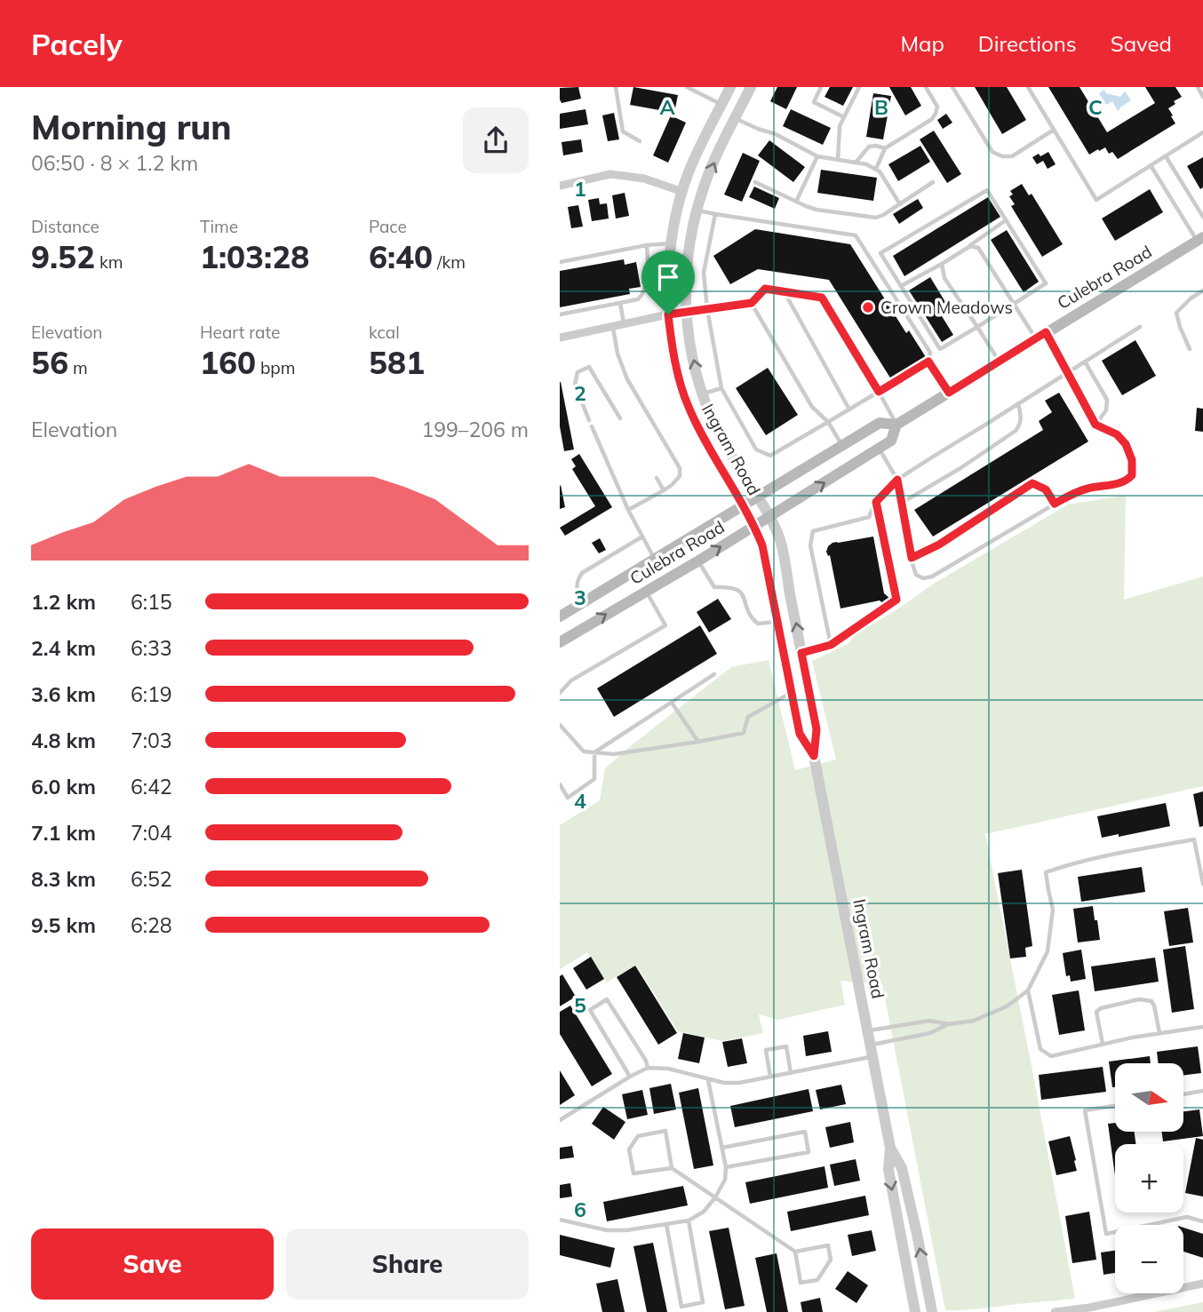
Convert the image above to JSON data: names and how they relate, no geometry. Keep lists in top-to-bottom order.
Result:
{
  "streets": {
    "main road": ["Culebra Road"],
    "street": ["Ingram Road"]
  },
  "crossings": [
    ["Culebra Road", "Ingram Road"]
  ],
  "places": ["Crown Meadows"],
  "north": "right",
  "page": {
    "header": "Pacely",
    "nav": ["Map", "Directions", "Saved"],
    "heading": ["Morning run", "06:50 · 8 × 1.2 km"],
    "stats": [
      ["Distance", "9.52 km"],
      ["Time", "1:03:28"],
      ["Pace", "6:40 /km"],
      ["Elevation", "56 m"],
      ["Heart rate", "160 bpm"],
      ["kcal", "581"]
    ],
    "chart": ["Elevation", "199–206 m"],
    "list": [
      {
        "name": "1.2 km",
        "note": "6:15"
      },
      {
        "name": "2.4 km",
        "note": "6:33"
      },
      {
        "name": "3.6 km",
        "note": "6:19"
      },
      {
        "name": "4.8 km",
        "note": "7:03"
      },
      {
        "name": "6.0 km",
        "note": "6:42"
      },
      {
        "name": "7.1 km",
        "note": "7:04"
      },
      {
        "name": "8.3 km",
        "note": "6:52"
      },
      {
        "name": "9.5 km",
        "note": "6:28"
      }
    ],
    "map_buttons": ["+", "−"],
    "buttons": ["Save", "Share"]
  },
  "grid": {
    "columns": ["A", "B", "C"],
    "rows": [
      "1",
      "2",
      "3",
      "4",
      "5",
      "6"
    ]
  }
}
